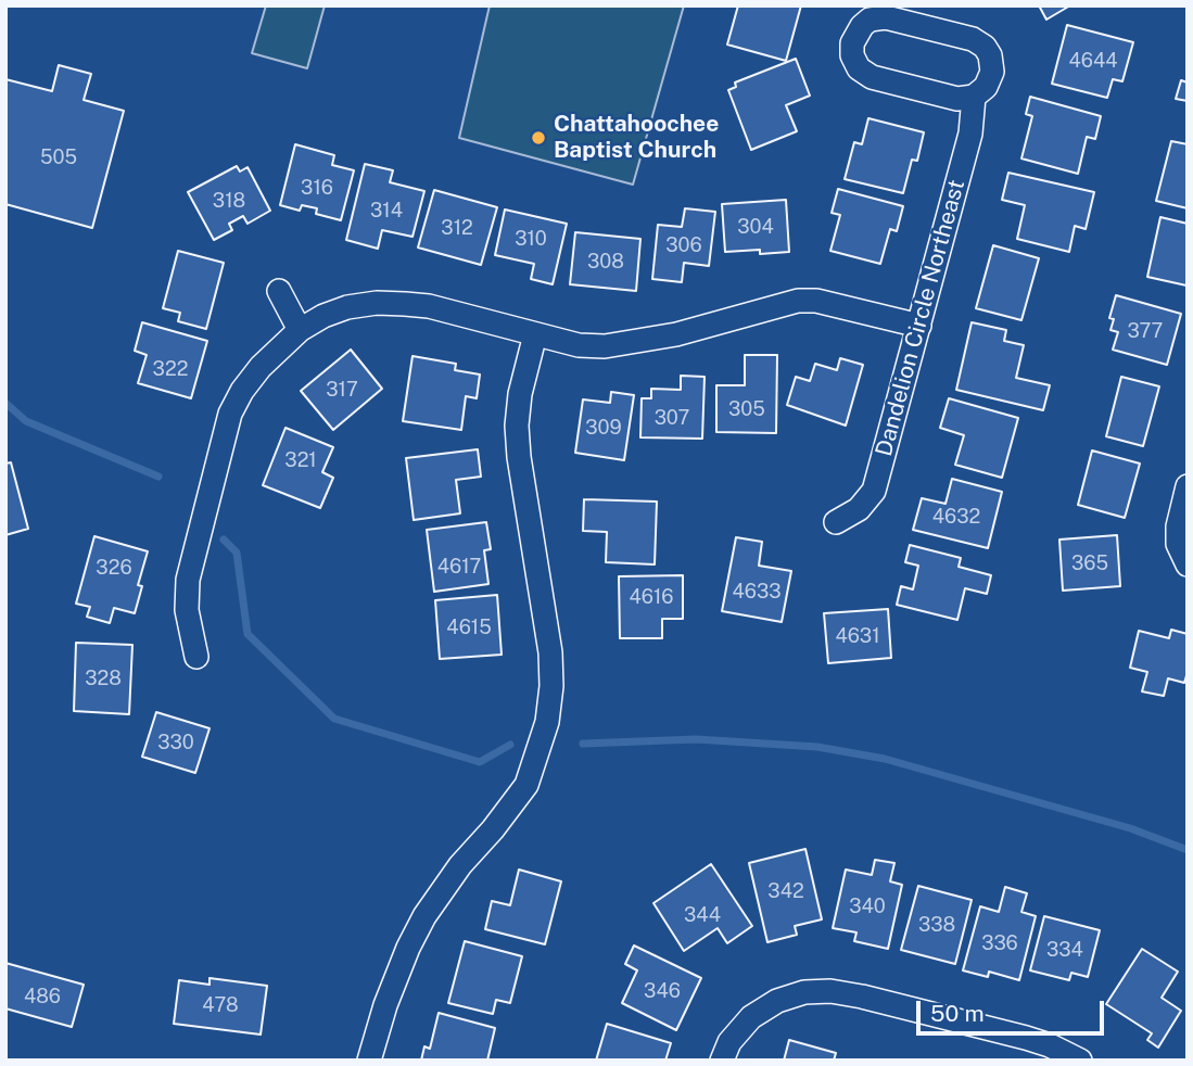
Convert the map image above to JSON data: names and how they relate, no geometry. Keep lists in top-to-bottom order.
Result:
{
  "streets": {
    "street": ["Dandelion Circle Northeast"]
  },
  "places": ["Chattahoochee Baptist Church"],
  "house_numbers": [
    "4644",
    "505",
    "316",
    "318",
    "314",
    "304",
    "312",
    "310",
    "306",
    "308",
    "377",
    "322",
    "317",
    "305",
    "307",
    "309",
    "321",
    "4632",
    "365",
    "4617",
    "326",
    "4633",
    "4616",
    "4615",
    "4631",
    "328",
    "330",
    "342",
    "340",
    "344",
    "338",
    "336",
    "334",
    "346",
    "486",
    "478"
  ],
  "scale_bar": "50 m"
}
